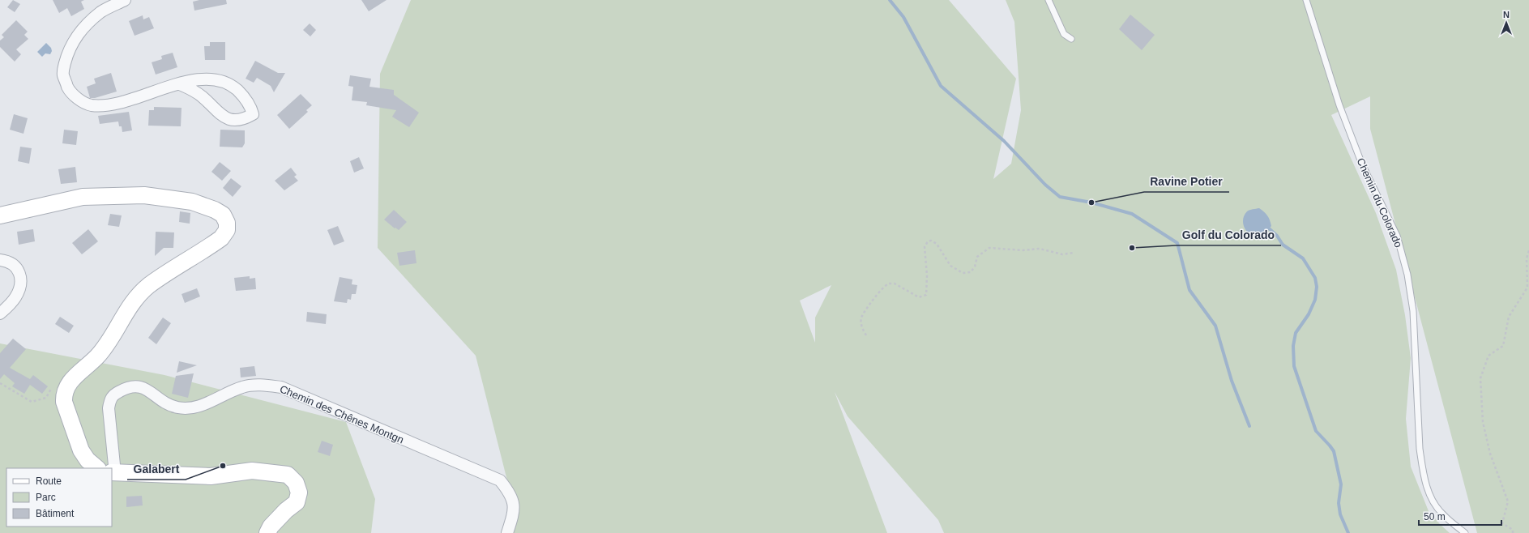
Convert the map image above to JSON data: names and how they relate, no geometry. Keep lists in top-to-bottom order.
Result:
{
  "streets": {
    "street": ["Chemin des Chênes Montgn"],
    "lane": ["Chemin du Colorado"]
  },
  "places": ["Ravine Potier", "Golf du Colorado", "Galabert"],
  "legend": ["Route", "Parc", "Bâtiment"],
  "scale_bar": "50 m",
  "north": "top"
}
